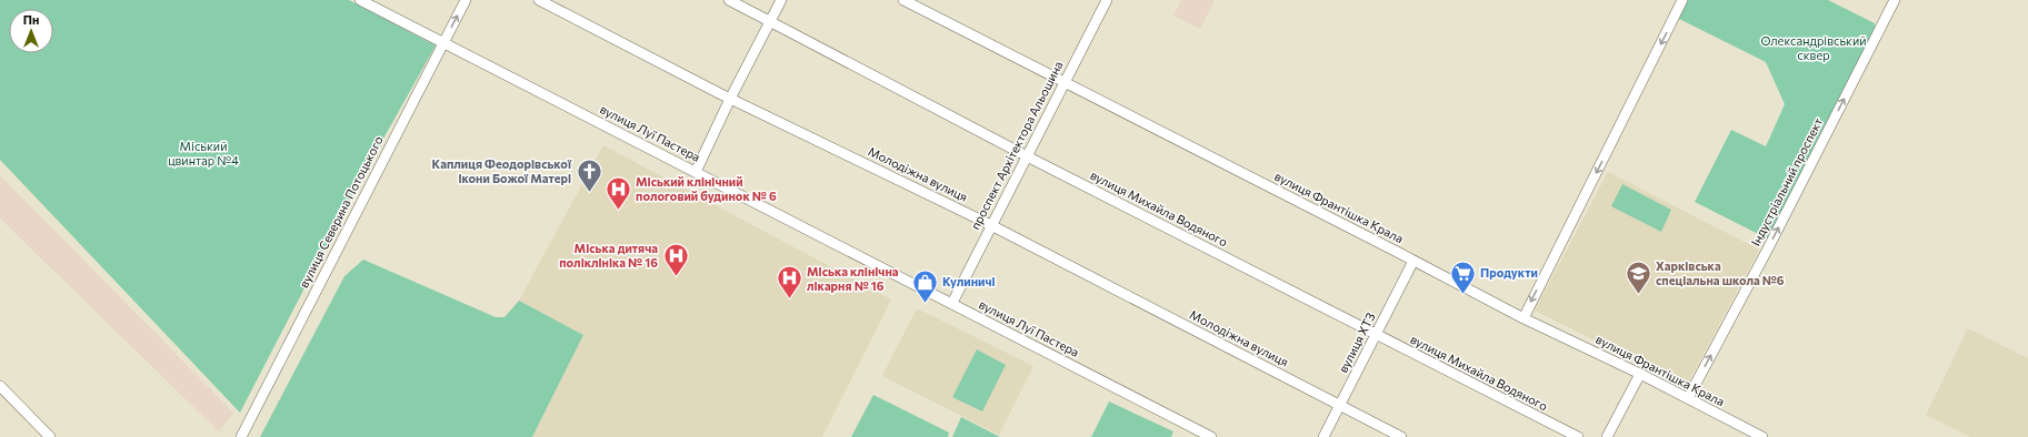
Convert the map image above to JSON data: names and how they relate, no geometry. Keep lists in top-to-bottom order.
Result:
{
  "streets": {
    "street": [
      "вулиця Луї Пастера",
      "проспект Архітектора Альошина",
      "Молодіжна вулиця",
      "Індустріальний проспект",
      "вулиця Франтішка Крала",
      "вулиця Михайла Водяного",
      "вулиця Северина Потоцького",
      "вулиця ХТЗ"
    ]
  },
  "crossings": [
    ["вулиця Луї Пастера", "проспект Архітектора Альошина"],
    ["вулиця Луї Пастера", "вулиця Северина Потоцького"],
    ["проспект Архітектора Альошина", "Молодіжна вулиця"],
    ["проспект Архітектора Альошина", "вулиця Франтішка Крала"],
    ["проспект Архітектора Альошина", "вулиця Михайла Водяного"],
    ["Молодіжна вулиця", "вулиця ХТЗ"],
    ["Індустріальний проспект", "вулиця Франтішка Крала"],
    ["вулиця Франтішка Крала", "вулиця ХТЗ"],
    ["вулиця Михайла Водяного", "вулиця ХТЗ"]
  ],
  "one_way": ["Індустріальний проспект"],
  "parks": ["Олександрівський сквер", "Міський цвинтар №4"],
  "places": {
    "church": ["Каплиця Феодорівської ікони Божої Матері"],
    "hospital": ["Міський клінічний пологовий будинок № 6", "Міська дитяча поліклініка № 16", "Міська клінічна лікарня № 16"],
    "supermarket": ["Продукти"],
    "school or university": ["Харківська спеціальна школа №6"],
    "shop": ["Кулиничі"]
  },
  "north": "top"
}
